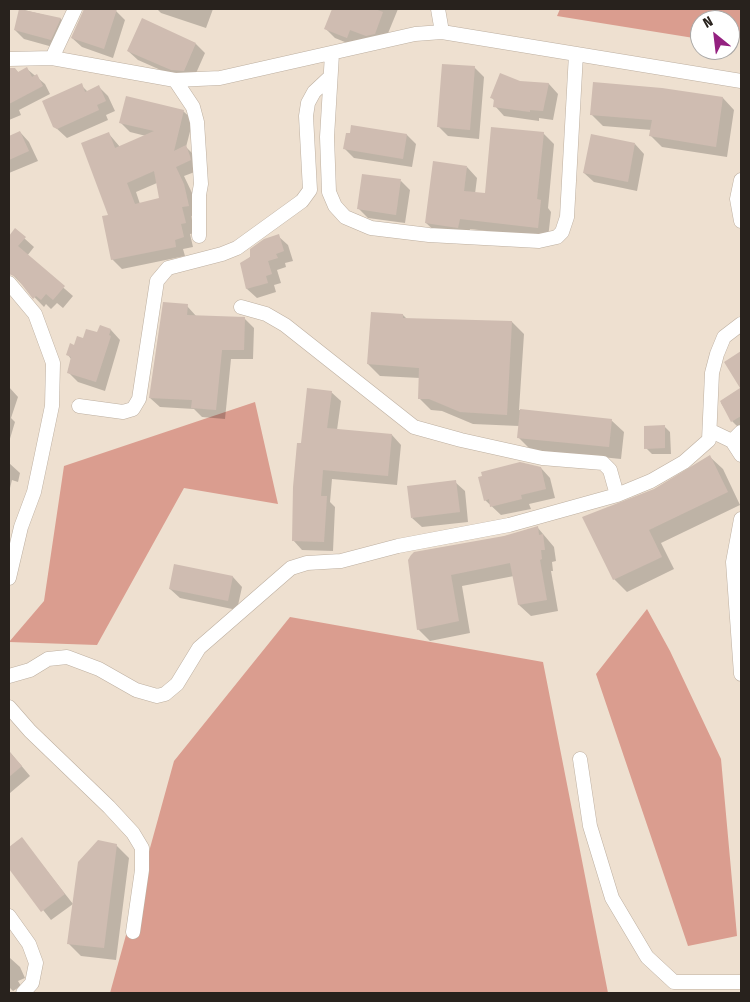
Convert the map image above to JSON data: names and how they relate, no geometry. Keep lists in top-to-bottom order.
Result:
{
  "north": "top left"
}
